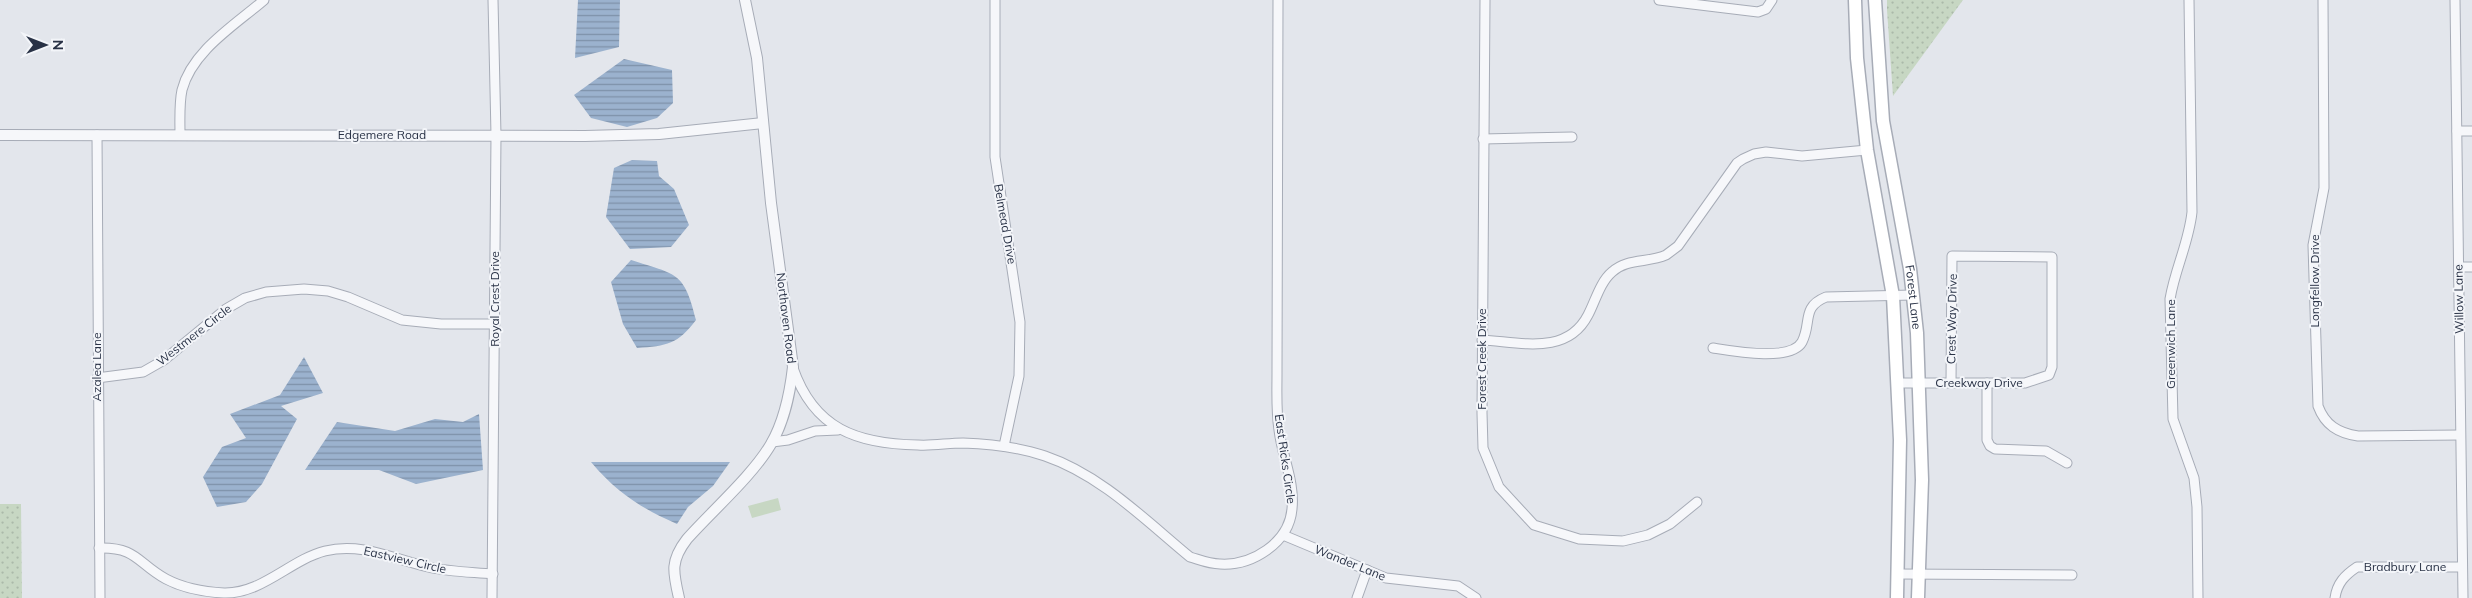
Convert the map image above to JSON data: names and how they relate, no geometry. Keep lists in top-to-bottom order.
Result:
{
  "streets": {
    "main road": ["Forest Lane"],
    "street": [
      "Edgemere Road",
      "Belmead Drive",
      "Longfellow Drive",
      "Royal Crest Drive",
      "Willow Lane",
      "Northaven Road",
      "Crest Way Drive",
      "Westmere Circle",
      "Greenwich Lane",
      "Forest Creek Drive",
      "Azalea Lane",
      "Creekway Drive",
      "East Ricks Circle",
      "Eastview Circle",
      "Wander Lane",
      "Bradbury Lane"
    ]
  },
  "crossings": [
    ["Edgemere Road", "Royal Crest Drive"],
    ["Edgemere Road", "Northaven Road"],
    ["Edgemere Road", "Azalea Lane"],
    ["Belmead Drive", "East Ricks Circle"],
    ["Longfellow Drive", "Willow Lane"],
    ["Forest Lane", "Creekway Drive"],
    ["Royal Crest Drive", "Westmere Circle"],
    ["Royal Crest Drive", "Eastview Circle"],
    ["Willow Lane", "Bradbury Lane"],
    ["Northaven Road", "East Ricks Circle"],
    ["Crest Way Drive", "Creekway Drive"],
    ["Westmere Circle", "Azalea Lane"],
    ["Azalea Lane", "Eastview Circle"],
    ["East Ricks Circle", "Wander Lane"]
  ],
  "north": "right"
}
